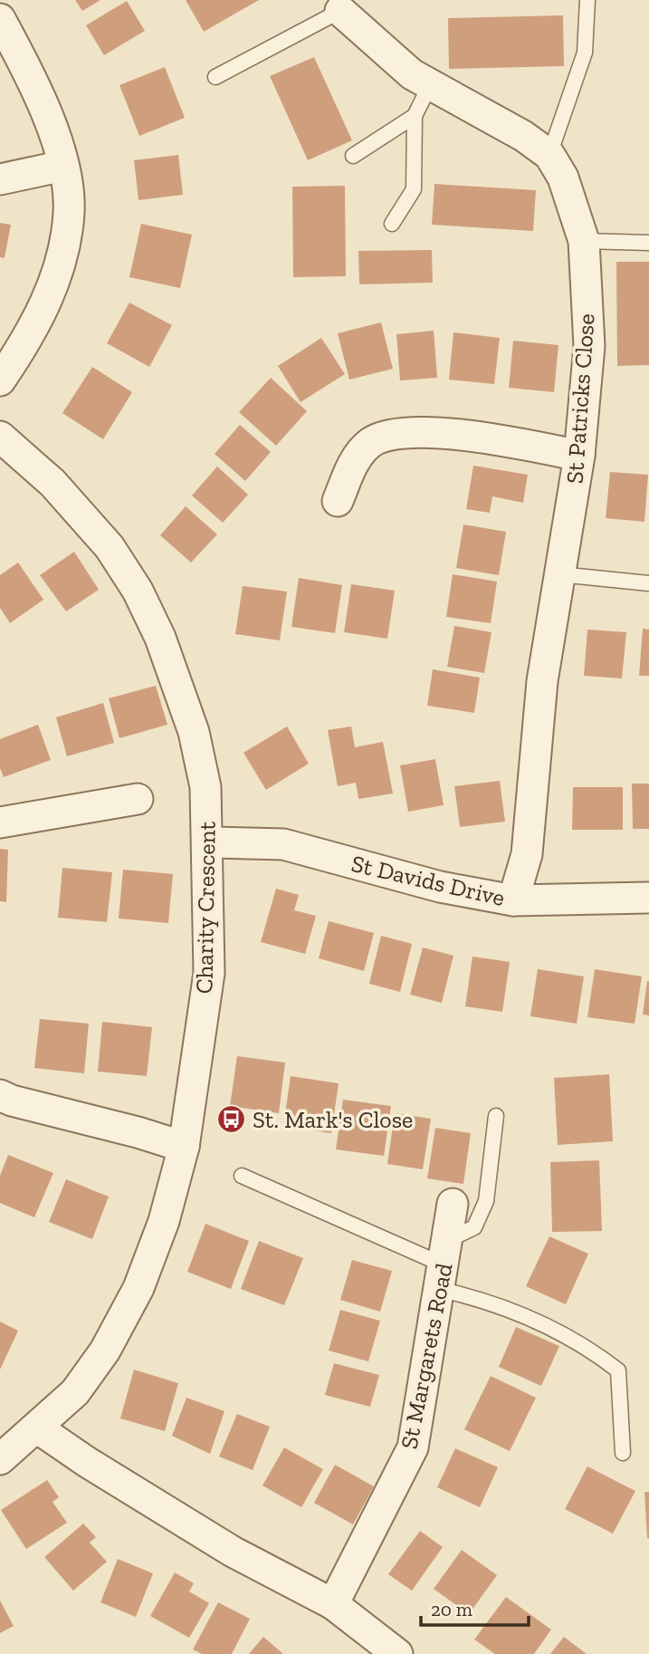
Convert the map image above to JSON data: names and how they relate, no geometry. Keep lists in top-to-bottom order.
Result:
{
  "streets": {
    "street": [
      "St Patricks Close",
      "St Davids Drive",
      "Charity Crescent",
      "St Margarets Road"
    ]
  },
  "crossings": [
    ["St Patricks Close", "St Davids Drive"],
    ["St Davids Drive", "Charity Crescent"]
  ],
  "places": {
    "bus stop": ["St. Mark's Close"]
  },
  "scale_bar": "20 m"
}
